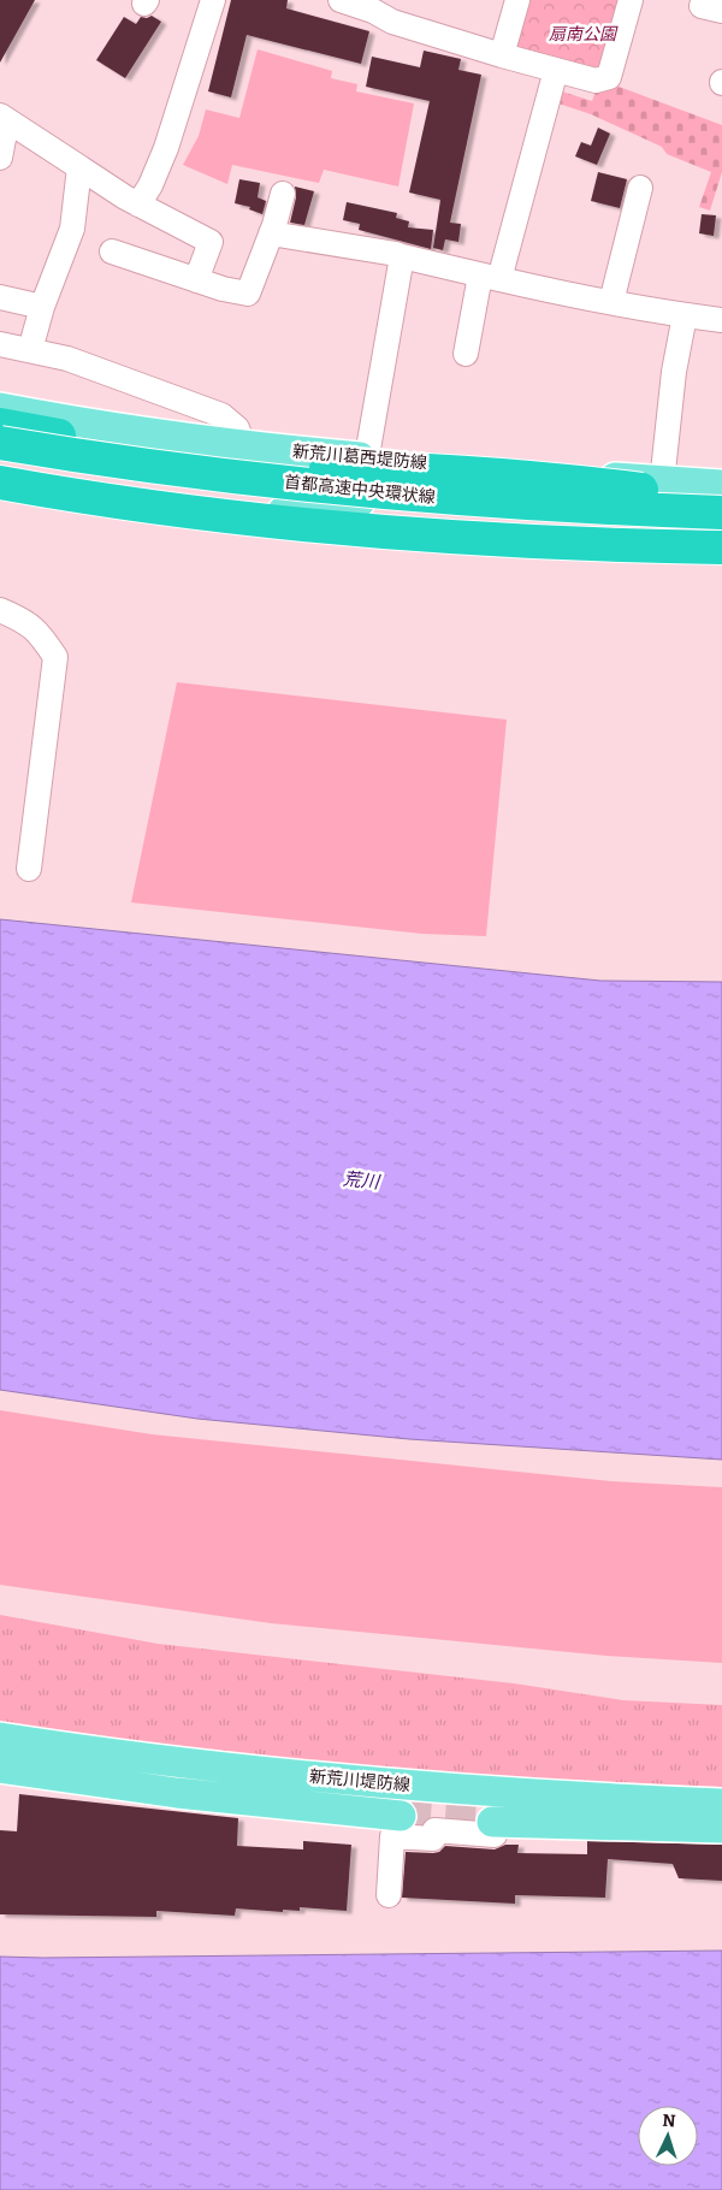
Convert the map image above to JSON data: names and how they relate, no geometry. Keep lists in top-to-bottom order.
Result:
{
  "streets": {
    "highway": ["首都高速中央環状線"],
    "main road": ["新荒川葛西堤防線", "新荒川堤防線"]
  },
  "water": ["荒川"],
  "parks": ["扇南公園"],
  "north": "top"
}
